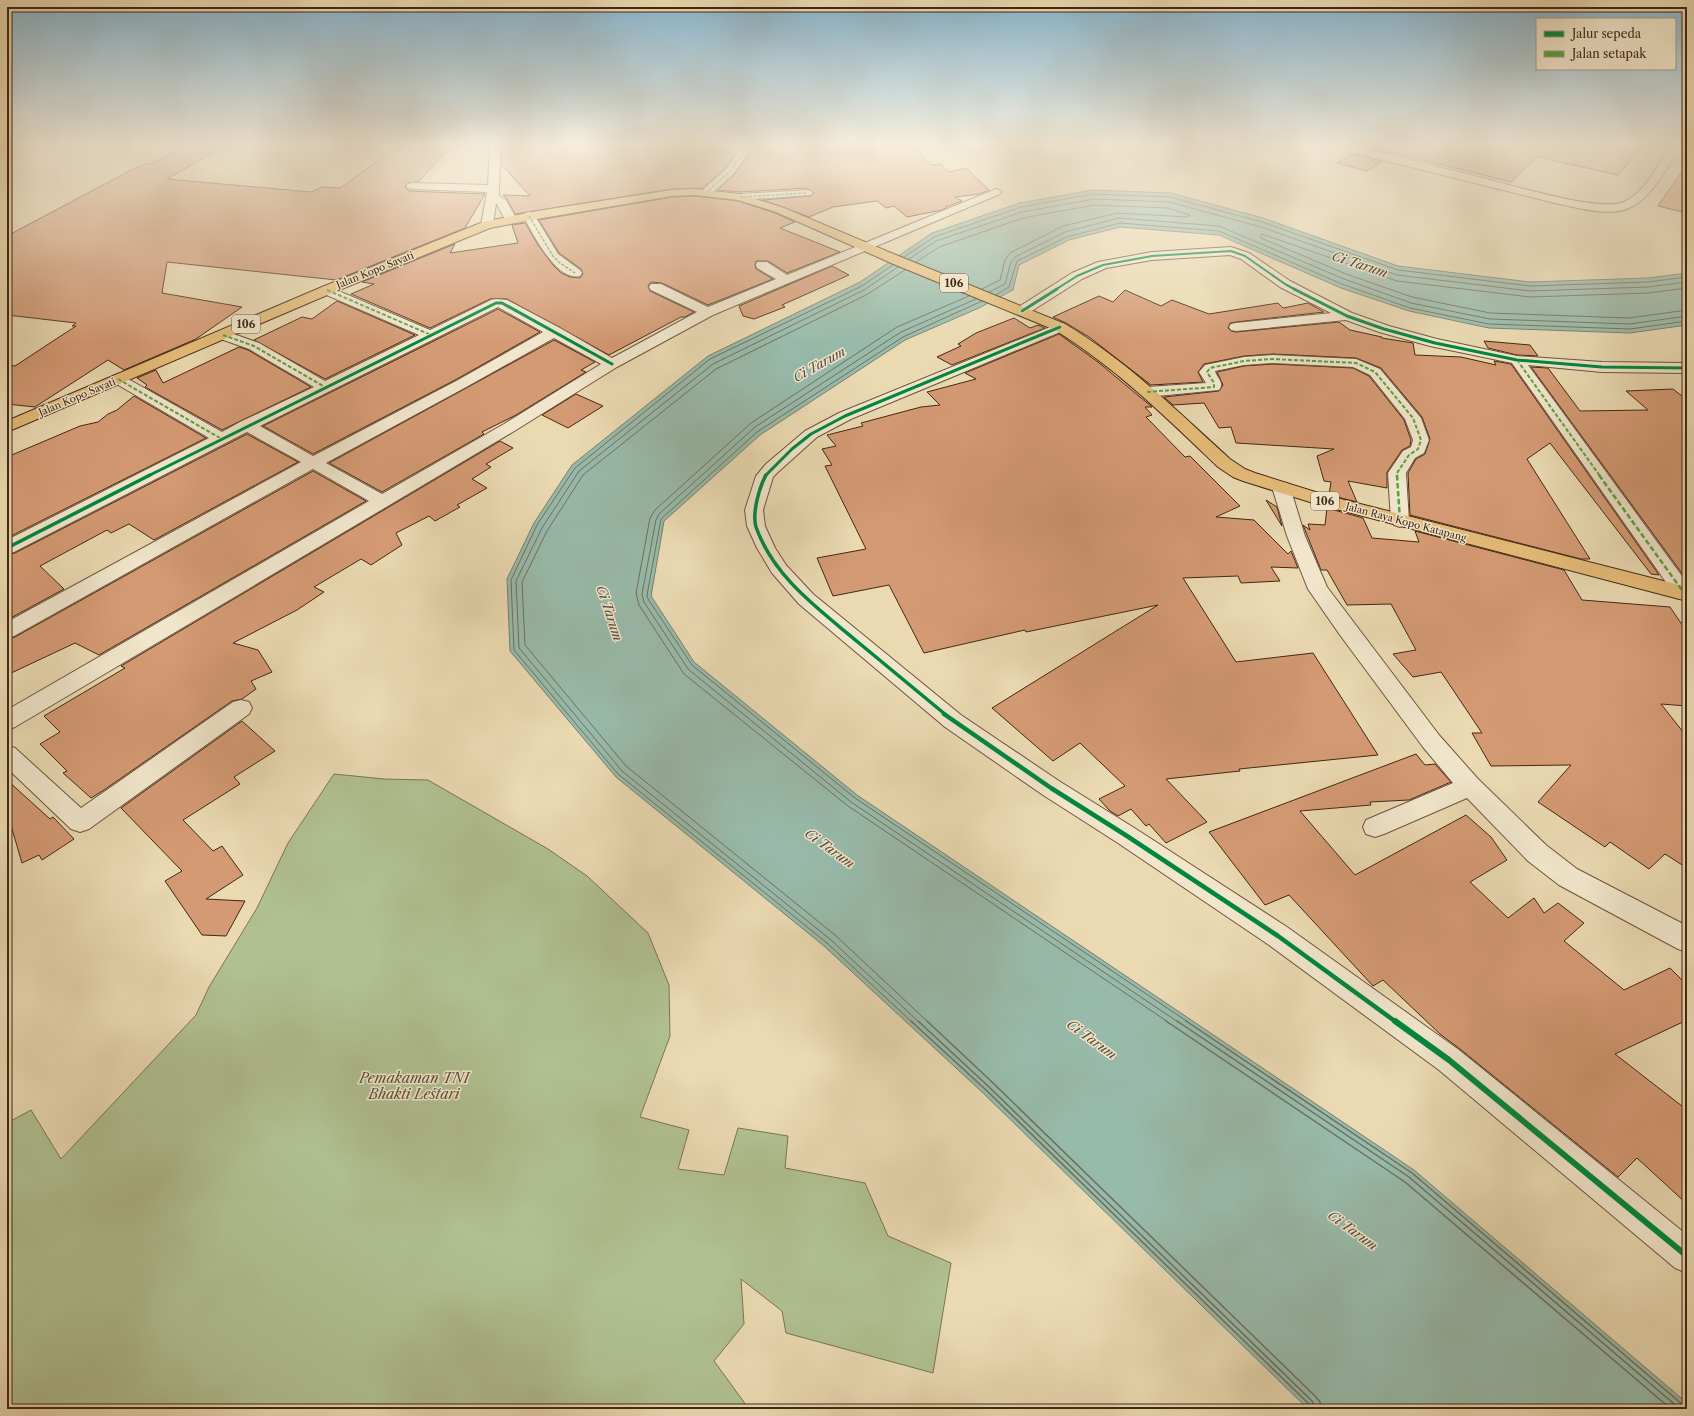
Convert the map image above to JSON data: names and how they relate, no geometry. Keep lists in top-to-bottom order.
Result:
{
  "streets": {
    "main road": ["Jalan Kopo Sayati", "106", "Jalan Raya Kopo Katapang"]
  },
  "crossings": [
    ["Jalan Kopo Sayati", "Jalan Raya Kopo Katapang"]
  ],
  "water": ["Ci Tarum"],
  "parks": ["Pemakaman TNI Bhakti Lestari"],
  "legend": ["Jalur sepeda", "Jalan setapak"]
}
